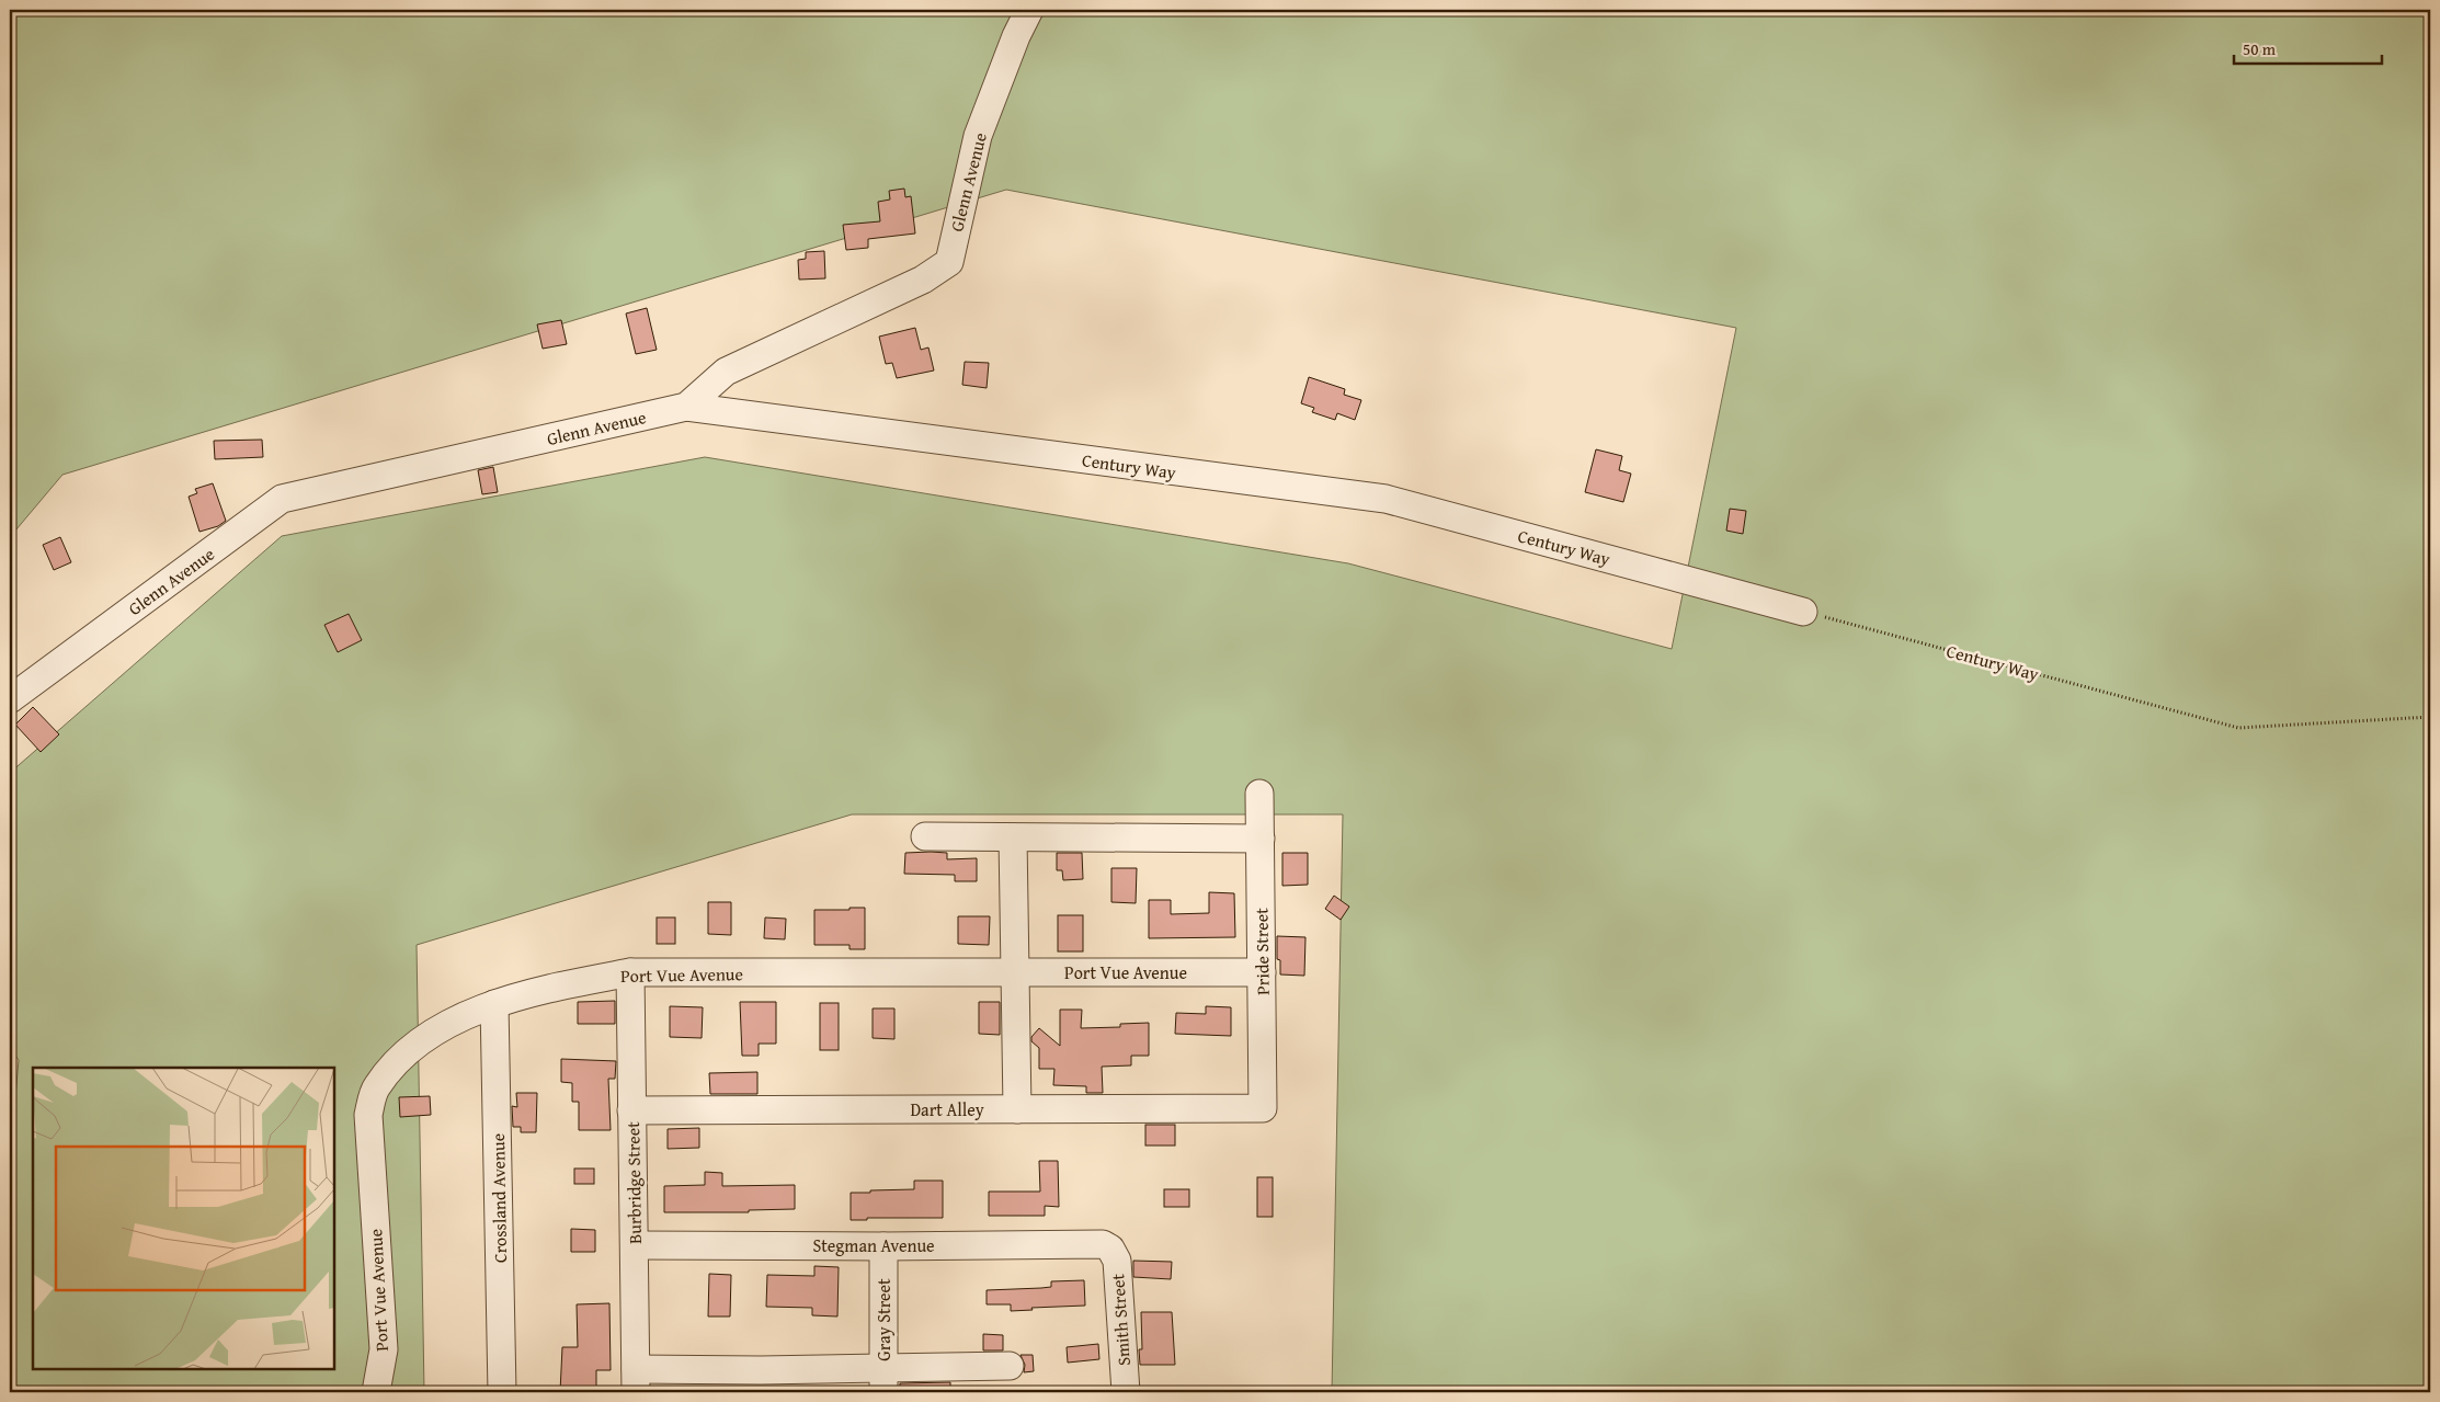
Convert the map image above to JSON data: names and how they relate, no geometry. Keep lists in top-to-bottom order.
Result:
{
  "streets": {
    "street": [
      "Glenn Avenue",
      "Century Way",
      "Pride Street",
      "Port Vue Avenue",
      "Dart Alley",
      "Burbridge Street",
      "Crossland Avenue",
      "Stegman Avenue",
      "Gray Street",
      "Smith Street"
    ]
  },
  "crossings": [
    ["Glenn Avenue", "Century Way"],
    ["Pride Street", "Port Vue Avenue"],
    ["Pride Street", "Dart Alley"],
    ["Port Vue Avenue", "Burbridge Street"],
    ["Port Vue Avenue", "Crossland Avenue"],
    ["Dart Alley", "Burbridge Street"],
    ["Burbridge Street", "Stegman Avenue"],
    ["Stegman Avenue", "Gray Street"],
    ["Stegman Avenue", "Smith Street"]
  ],
  "scale_bar": "50 m"
}
